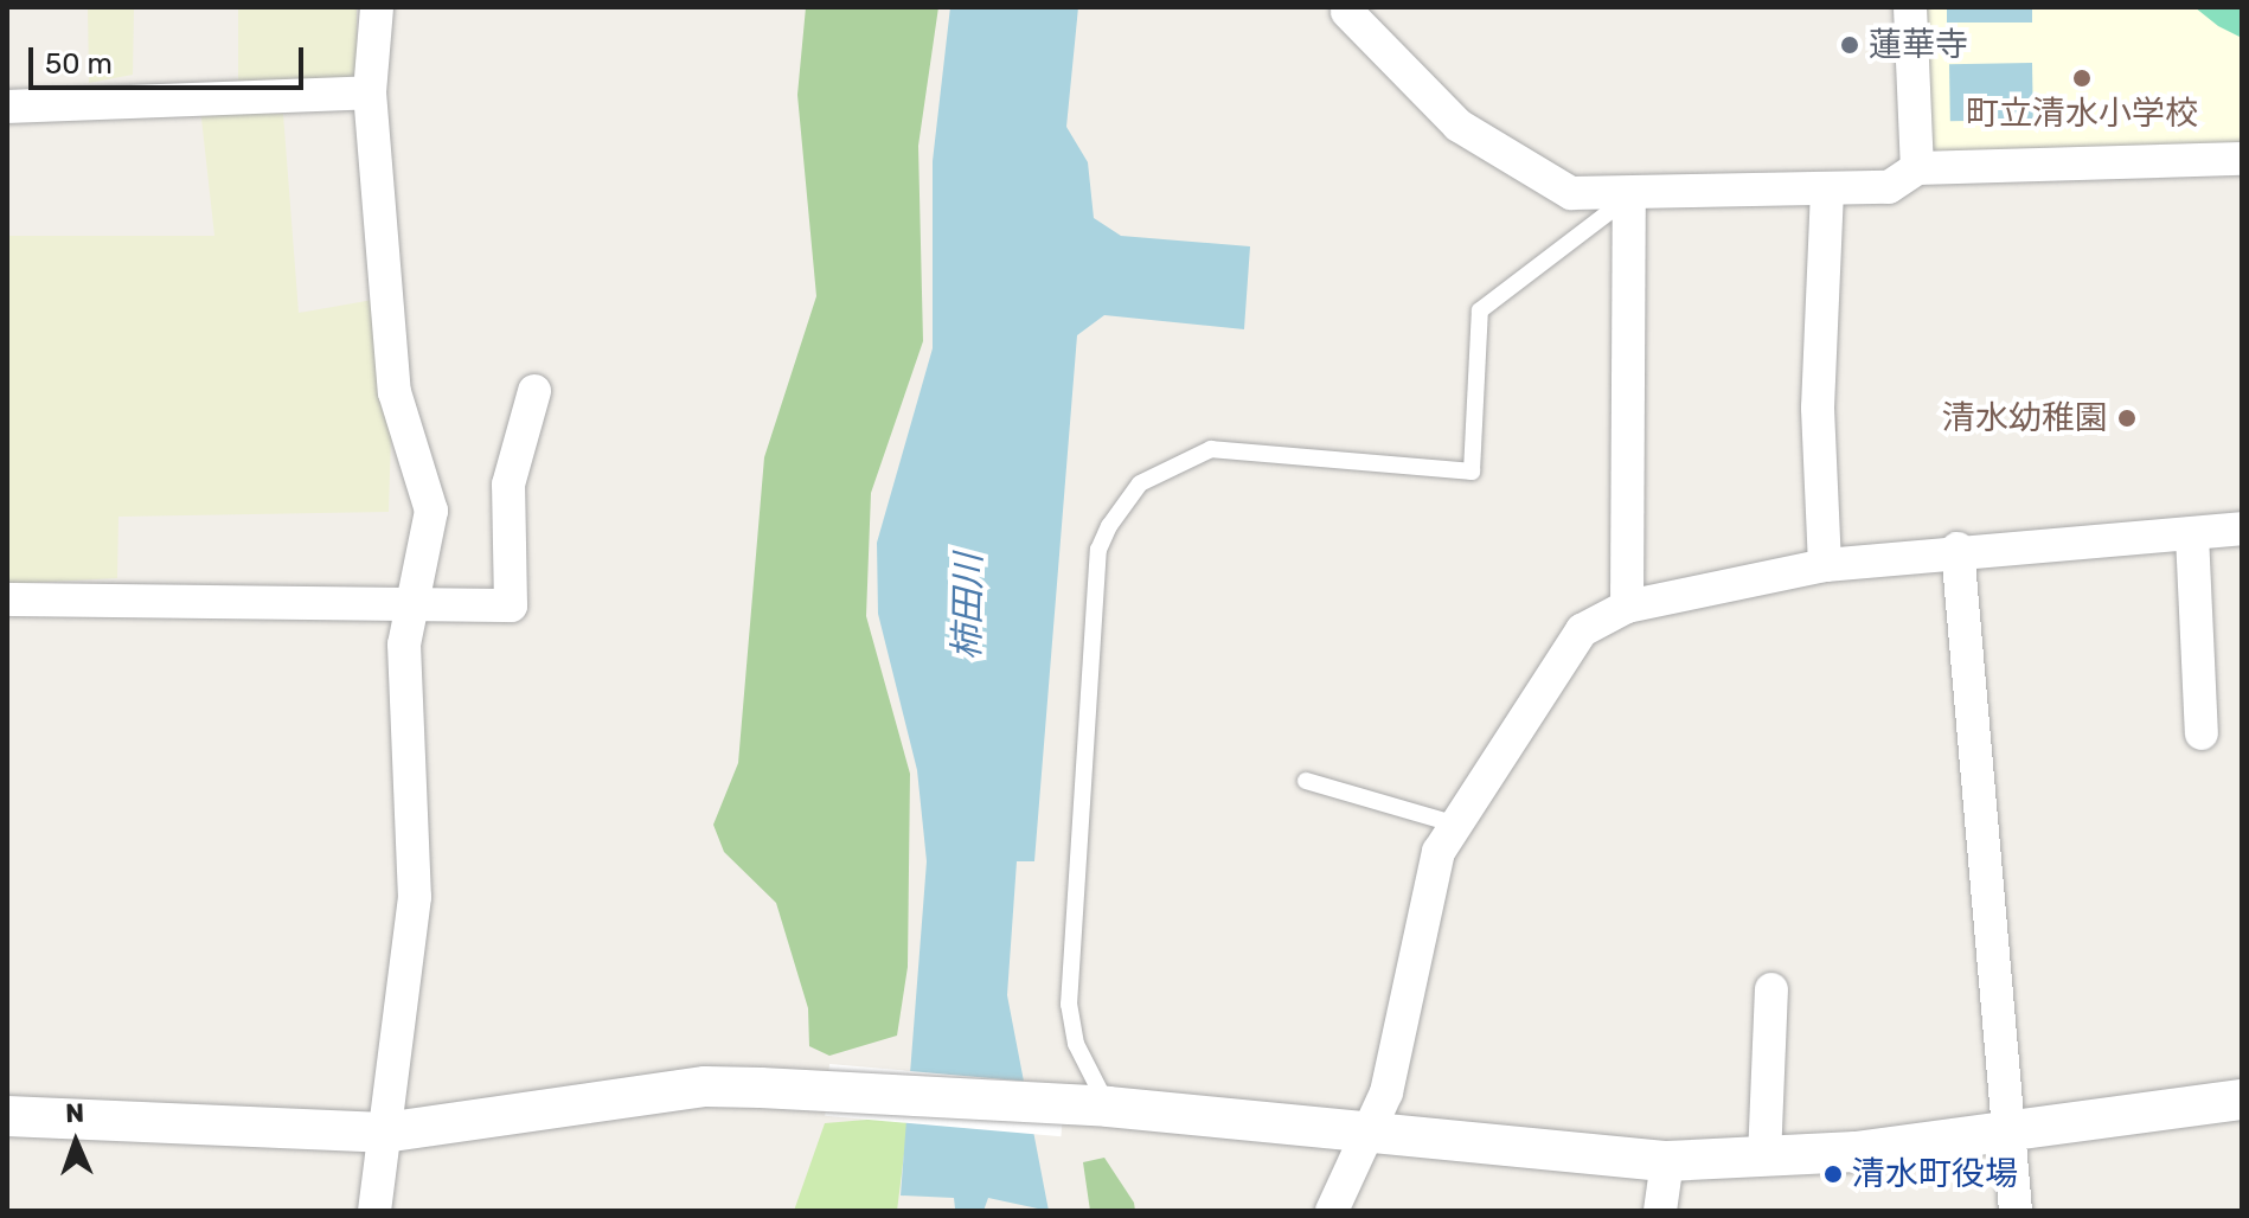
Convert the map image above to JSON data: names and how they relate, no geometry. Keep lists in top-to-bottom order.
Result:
{
  "water": ["柿田川"],
  "places": [
    "蓮華寺",
    "町立清水小学校",
    "清水幼稚園",
    "清水町役場"
  ],
  "scale_bar": "50 m",
  "north": "top"
}
